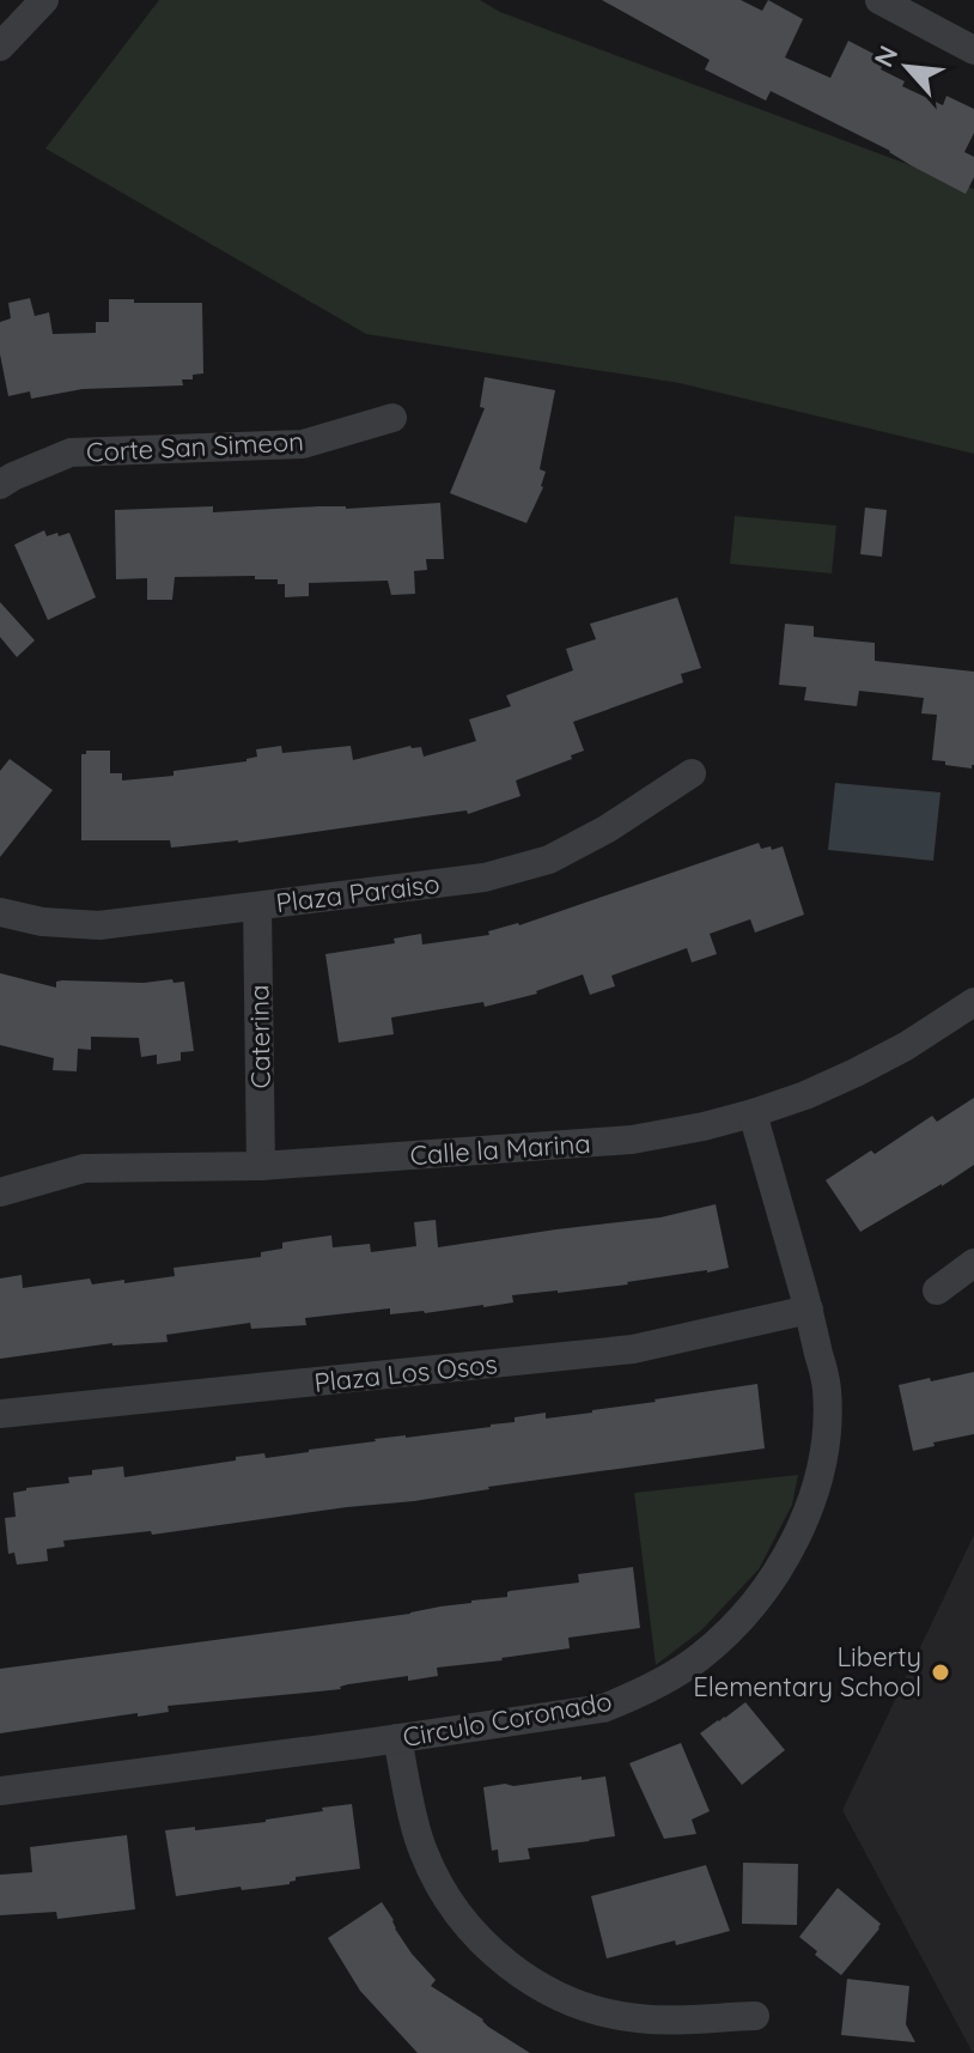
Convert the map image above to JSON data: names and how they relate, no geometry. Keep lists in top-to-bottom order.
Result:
{
  "streets": {
    "street": [
      "Corte San Simeon",
      "Plaza Paraiso",
      "Caterina",
      "Calle la Marina",
      "Plaza Los Osos",
      "Circulo Coronado"
    ]
  },
  "crossings": [
    ["Plaza Paraiso", "Caterina"],
    ["Caterina", "Calle la Marina"],
    ["Calle la Marina", "Circulo Coronado"],
    ["Plaza Los Osos", "Circulo Coronado"]
  ],
  "places": ["Liberty Elementary School"],
  "north": "top left"
}
